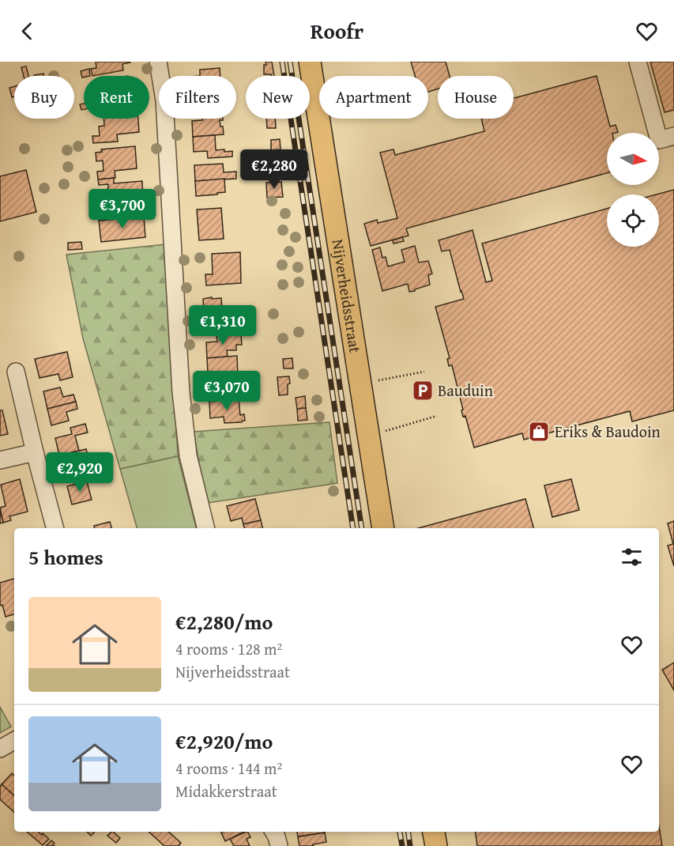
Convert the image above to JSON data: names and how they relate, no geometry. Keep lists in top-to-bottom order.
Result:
{
  "streets": {
    "main road": ["Nijverheidsstraat"]
  },
  "places": {
    "parking": ["Bauduin"],
    "shop": ["Eriks & Baudoin"]
  },
  "north": "right",
  "page": {
    "header": "Roofr",
    "chip": [
      "Buy",
      "Rent",
      "Filters",
      "New",
      "Apartment",
      "House"
    ],
    "price": [
      "€2,280",
      "€3,700",
      "€1,310",
      "€3,070",
      "€2,920"
    ],
    "heading": "5 homes",
    "list": [
      {
        "name": "€2,280/mo",
        "note": "4 rooms · 128 m² · Nijverheidsstraat"
      },
      {
        "name": "€2,920/mo",
        "note": "4 rooms · 144 m² · Midakkerstraat"
      }
    ]
  }
}
